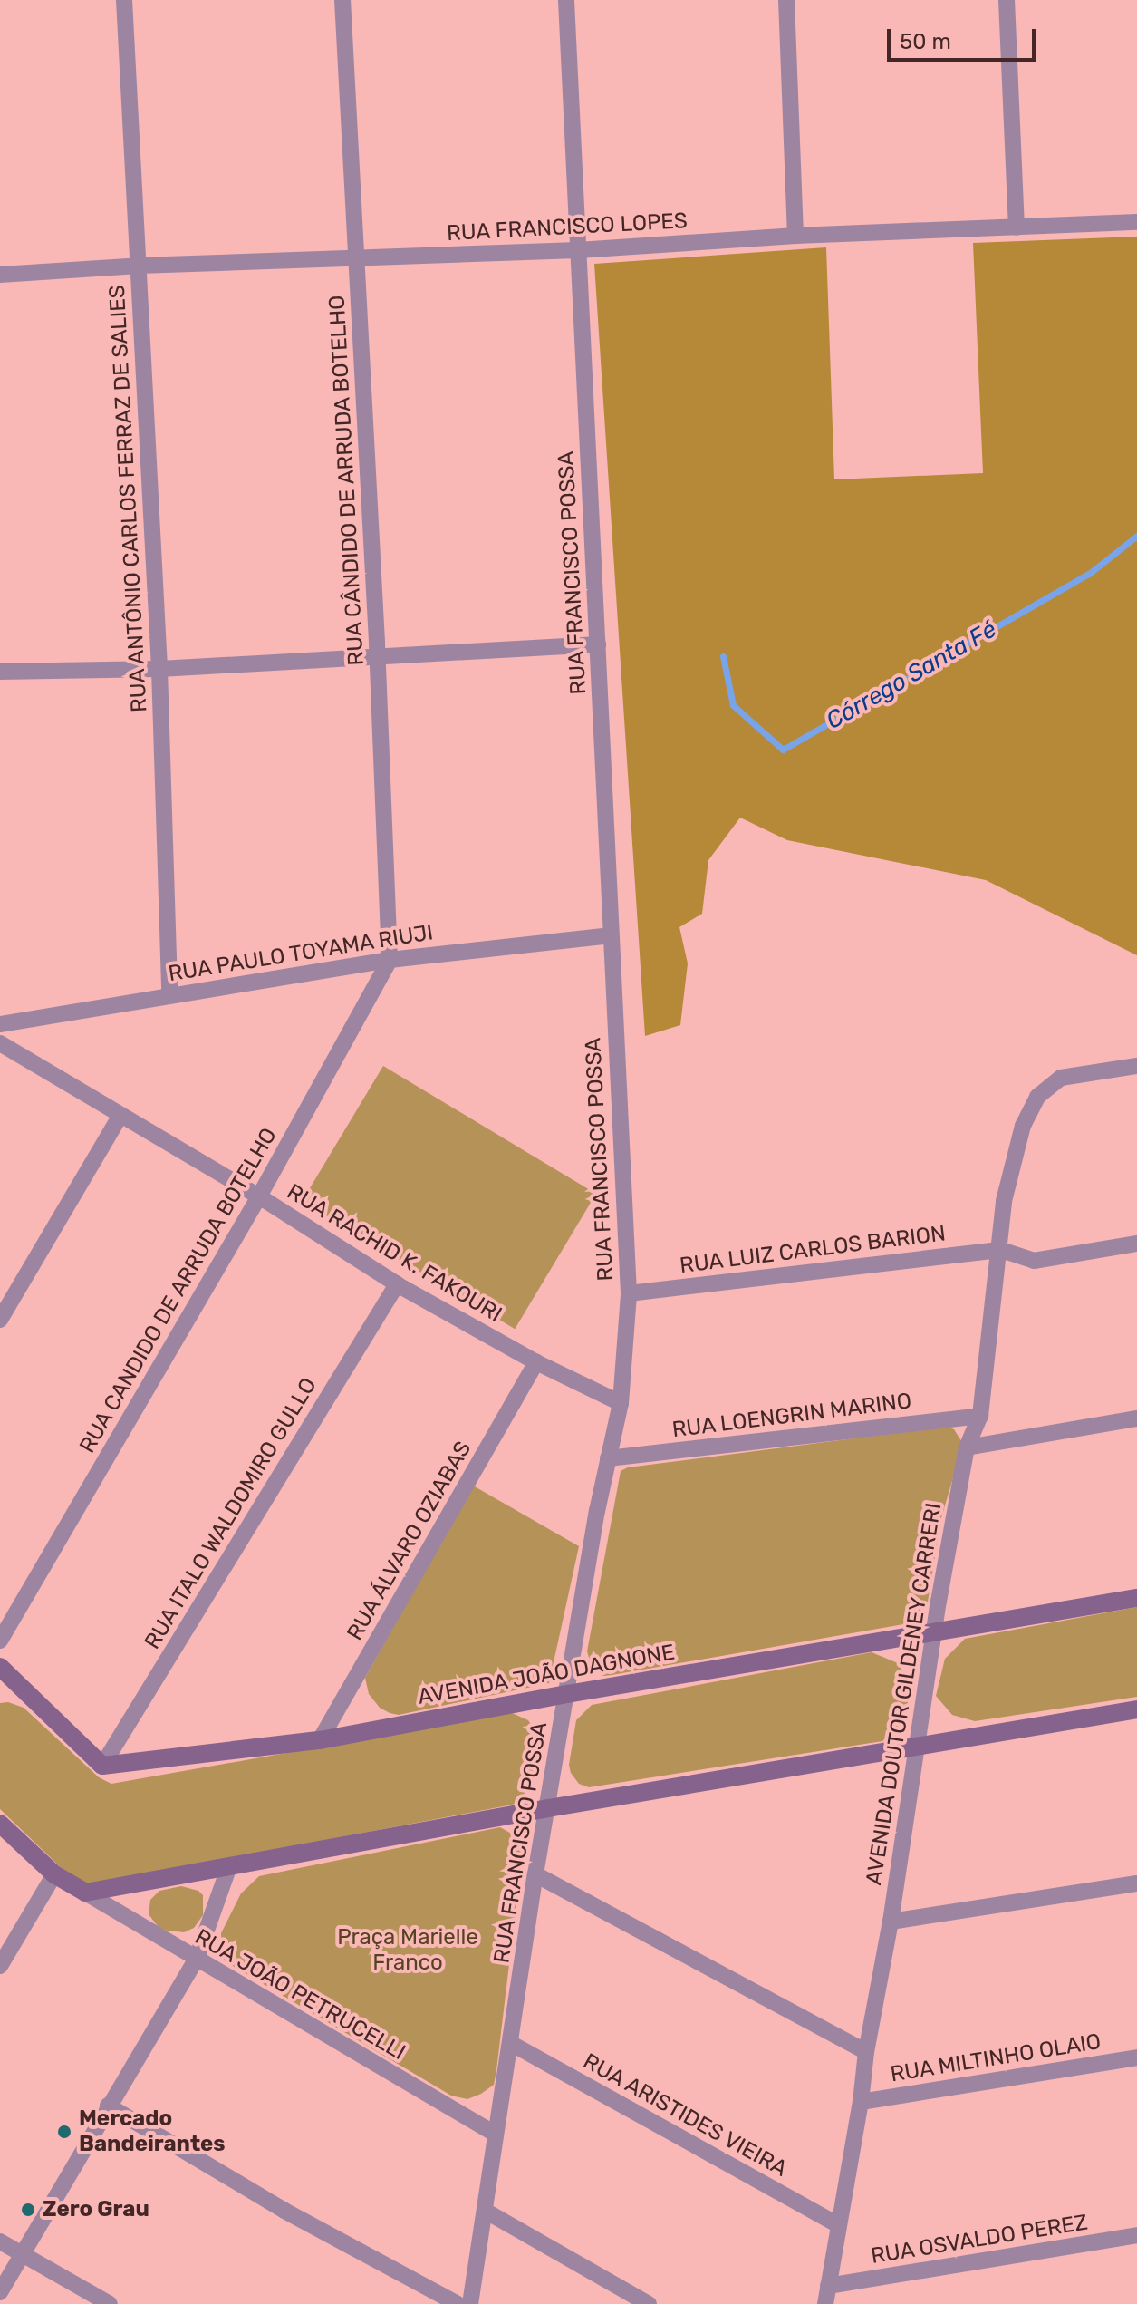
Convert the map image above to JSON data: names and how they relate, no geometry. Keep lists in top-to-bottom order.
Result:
{
  "streets": {
    "street": [
      "RUA FRANCISCO LOPES",
      "RUA CÂNDIDO DE ARRUDA BOTELHO",
      "RUA ANTÔNIO CARLOS FERRAZ DE SALIES",
      "RUA FRANCISCO POSSA",
      "RUA PAULO TOYAMA RIUJI",
      "RUA LUIZ CARLOS BARION",
      "RUA RACHID K. FAKOURI",
      "RUA CANDIDO DE ARRUDA BOTELHO",
      "RUA LOENGRIN MARINO",
      "RUA ITALO WALDOMIRO GULLO",
      "RUA ÁLVARO OZIABAS",
      "AVENIDA JOÃO DAGNONE",
      "AVENIDA DOUTOR GILDENEY CARRERI",
      "RUA JOÃO PETRUCELLI",
      "RUA MILTINHO OLAIO",
      "RUA ARISTIDES VIEIRA",
      "RUA OSVALDO PEREZ"
    ]
  },
  "crossings": [
    ["RUA FRANCISCO LOPES", "RUA CÂNDIDO DE ARRUDA BOTELHO"],
    ["RUA FRANCISCO LOPES", "RUA ANTÔNIO CARLOS FERRAZ DE SALIES"],
    ["RUA FRANCISCO LOPES", "RUA FRANCISCO POSSA"],
    ["RUA CÂNDIDO DE ARRUDA BOTELHO", "RUA PAULO TOYAMA RIUJI"],
    ["RUA CÂNDIDO DE ARRUDA BOTELHO", "RUA CANDIDO DE ARRUDA BOTELHO"],
    ["RUA ANTÔNIO CARLOS FERRAZ DE SALIES", "RUA PAULO TOYAMA RIUJI"],
    ["RUA FRANCISCO POSSA", "RUA PAULO TOYAMA RIUJI"],
    ["RUA FRANCISCO POSSA", "RUA LUIZ CARLOS BARION"],
    ["RUA FRANCISCO POSSA", "RUA RACHID K. FAKOURI"],
    ["RUA FRANCISCO POSSA", "RUA LOENGRIN MARINO"],
    ["RUA FRANCISCO POSSA", "AVENIDA JOÃO DAGNONE"],
    ["RUA FRANCISCO POSSA", "RUA JOÃO PETRUCELLI"],
    ["RUA FRANCISCO POSSA", "RUA ARISTIDES VIEIRA"],
    ["RUA PAULO TOYAMA RIUJI", "RUA CANDIDO DE ARRUDA BOTELHO"],
    ["RUA LUIZ CARLOS BARION", "AVENIDA DOUTOR GILDENEY CARRERI"],
    ["RUA RACHID K. FAKOURI", "RUA CANDIDO DE ARRUDA BOTELHO"],
    ["RUA RACHID K. FAKOURI", "RUA ITALO WALDOMIRO GULLO"],
    ["RUA RACHID K. FAKOURI", "RUA ÁLVARO OZIABAS"],
    ["RUA LOENGRIN MARINO", "AVENIDA DOUTOR GILDENEY CARRERI"],
    ["RUA ITALO WALDOMIRO GULLO", "AVENIDA JOÃO DAGNONE"],
    ["RUA ÁLVARO OZIABAS", "AVENIDA JOÃO DAGNONE"],
    ["AVENIDA JOÃO DAGNONE", "AVENIDA DOUTOR GILDENEY CARRERI"],
    ["AVENIDA DOUTOR GILDENEY CARRERI", "RUA MILTINHO OLAIO"],
    ["AVENIDA DOUTOR GILDENEY CARRERI", "RUA ARISTIDES VIEIRA"],
    ["AVENIDA DOUTOR GILDENEY CARRERI", "RUA OSVALDO PEREZ"]
  ],
  "water": ["Córrego Santa Fé"],
  "parks": ["Praça Marielle Franco"],
  "places": ["Mercado Bandeirantes", "Zero Grau"],
  "scale_bar": "50 m"
}
